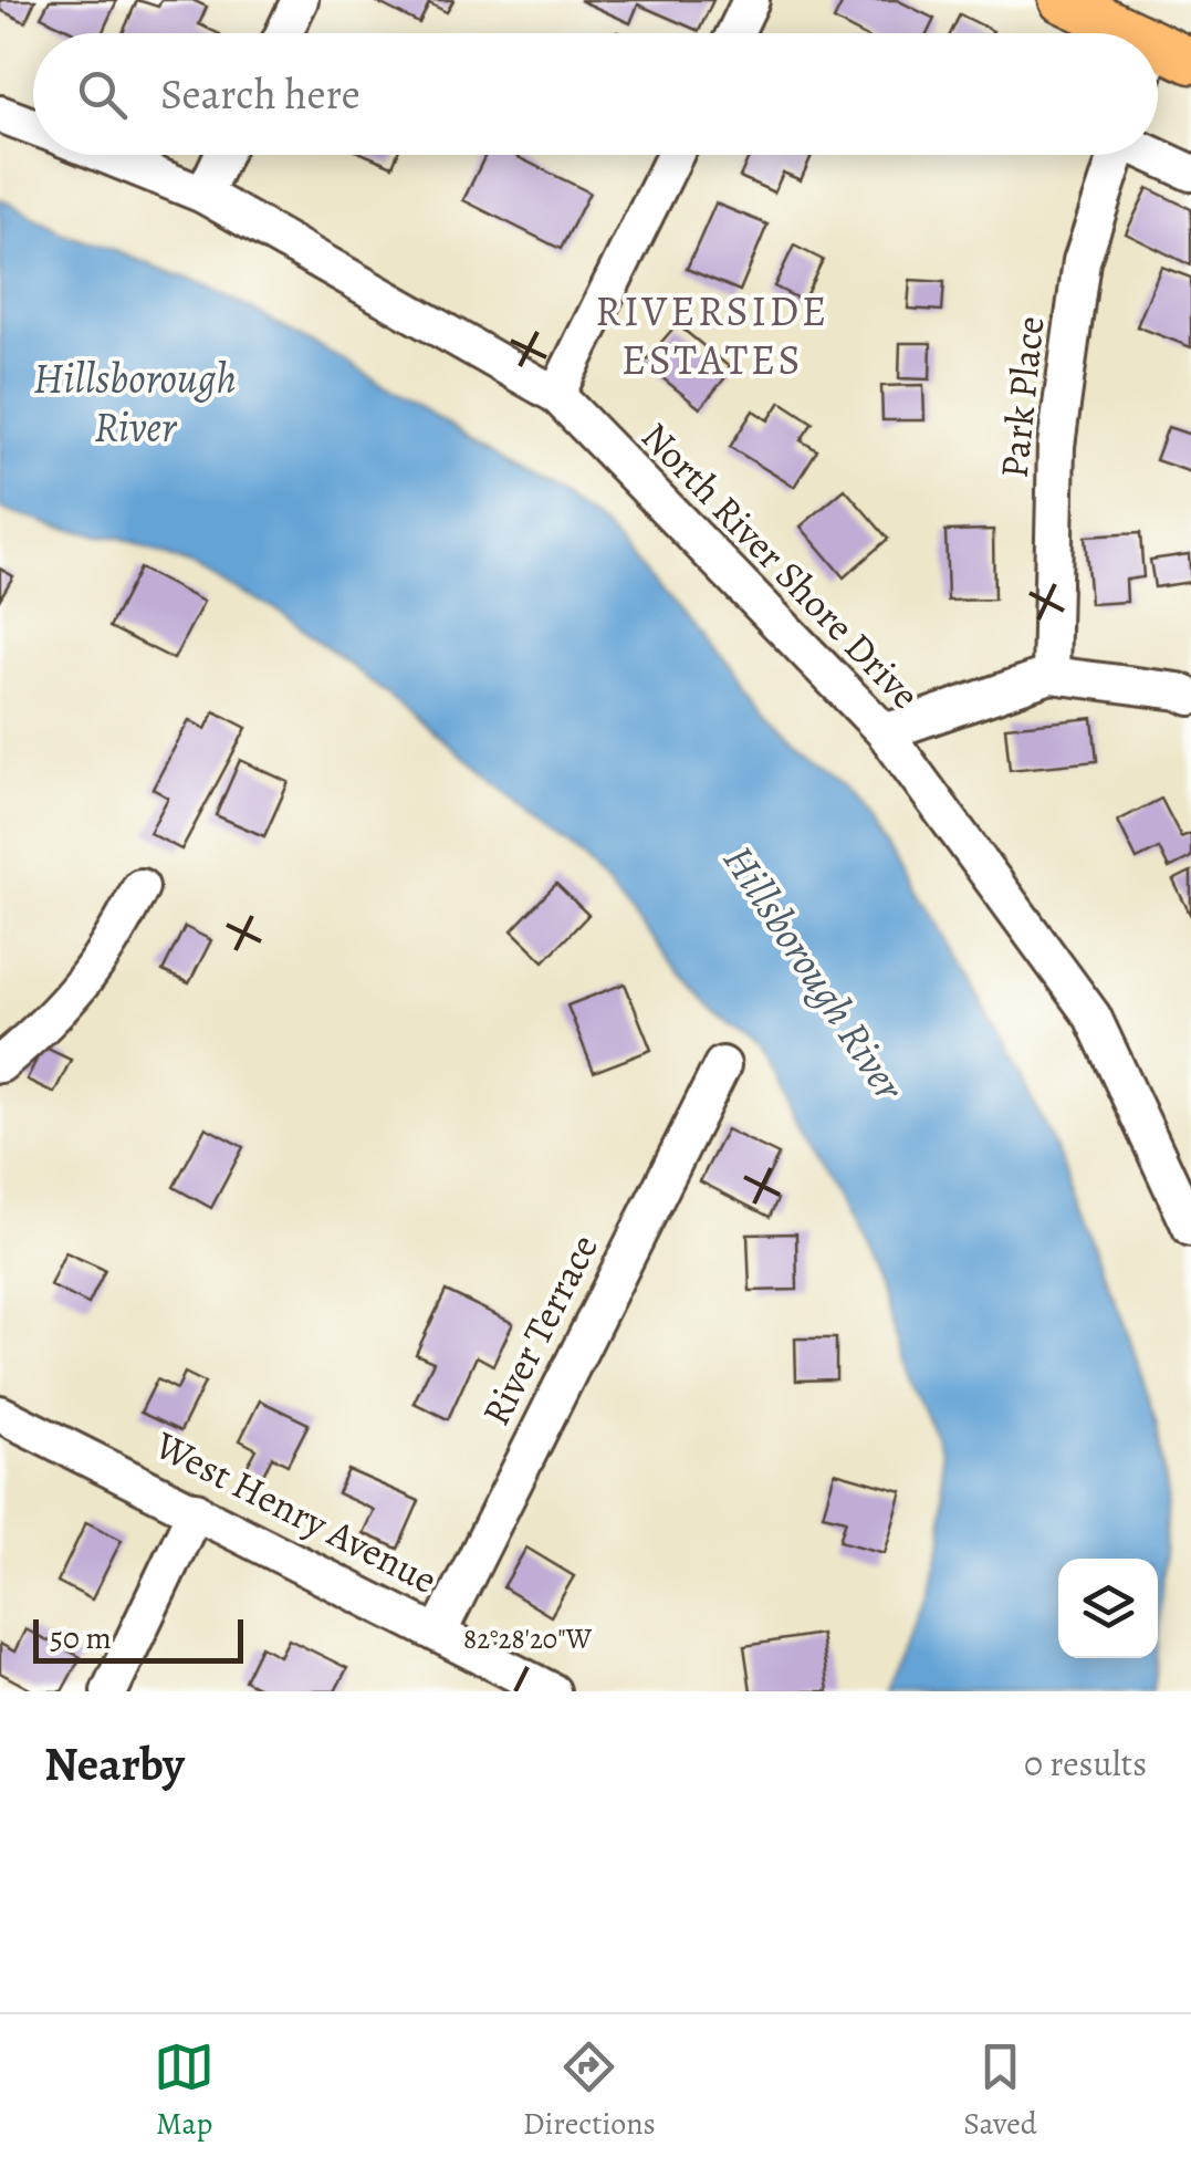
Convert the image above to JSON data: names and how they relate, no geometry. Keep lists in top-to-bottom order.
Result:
{
  "streets": {
    "street": [
      "Park Place",
      "North River Shore Drive",
      "River Terrace",
      "West Henry Avenue"
    ]
  },
  "crossings": [
    ["River Terrace", "West Henry Avenue"]
  ],
  "districts": ["RIVERSIDE ESTATES"],
  "water": ["Hillsborough River"],
  "scale_bar": "50 m",
  "page": {
    "search": "Search here",
    "scale": "50 m",
    "heading": ["Nearby", "0 results"],
    "nav": ["Map", "Directions", "Saved"]
  },
  "coordinates": ["82°28'20\"W"]
}
